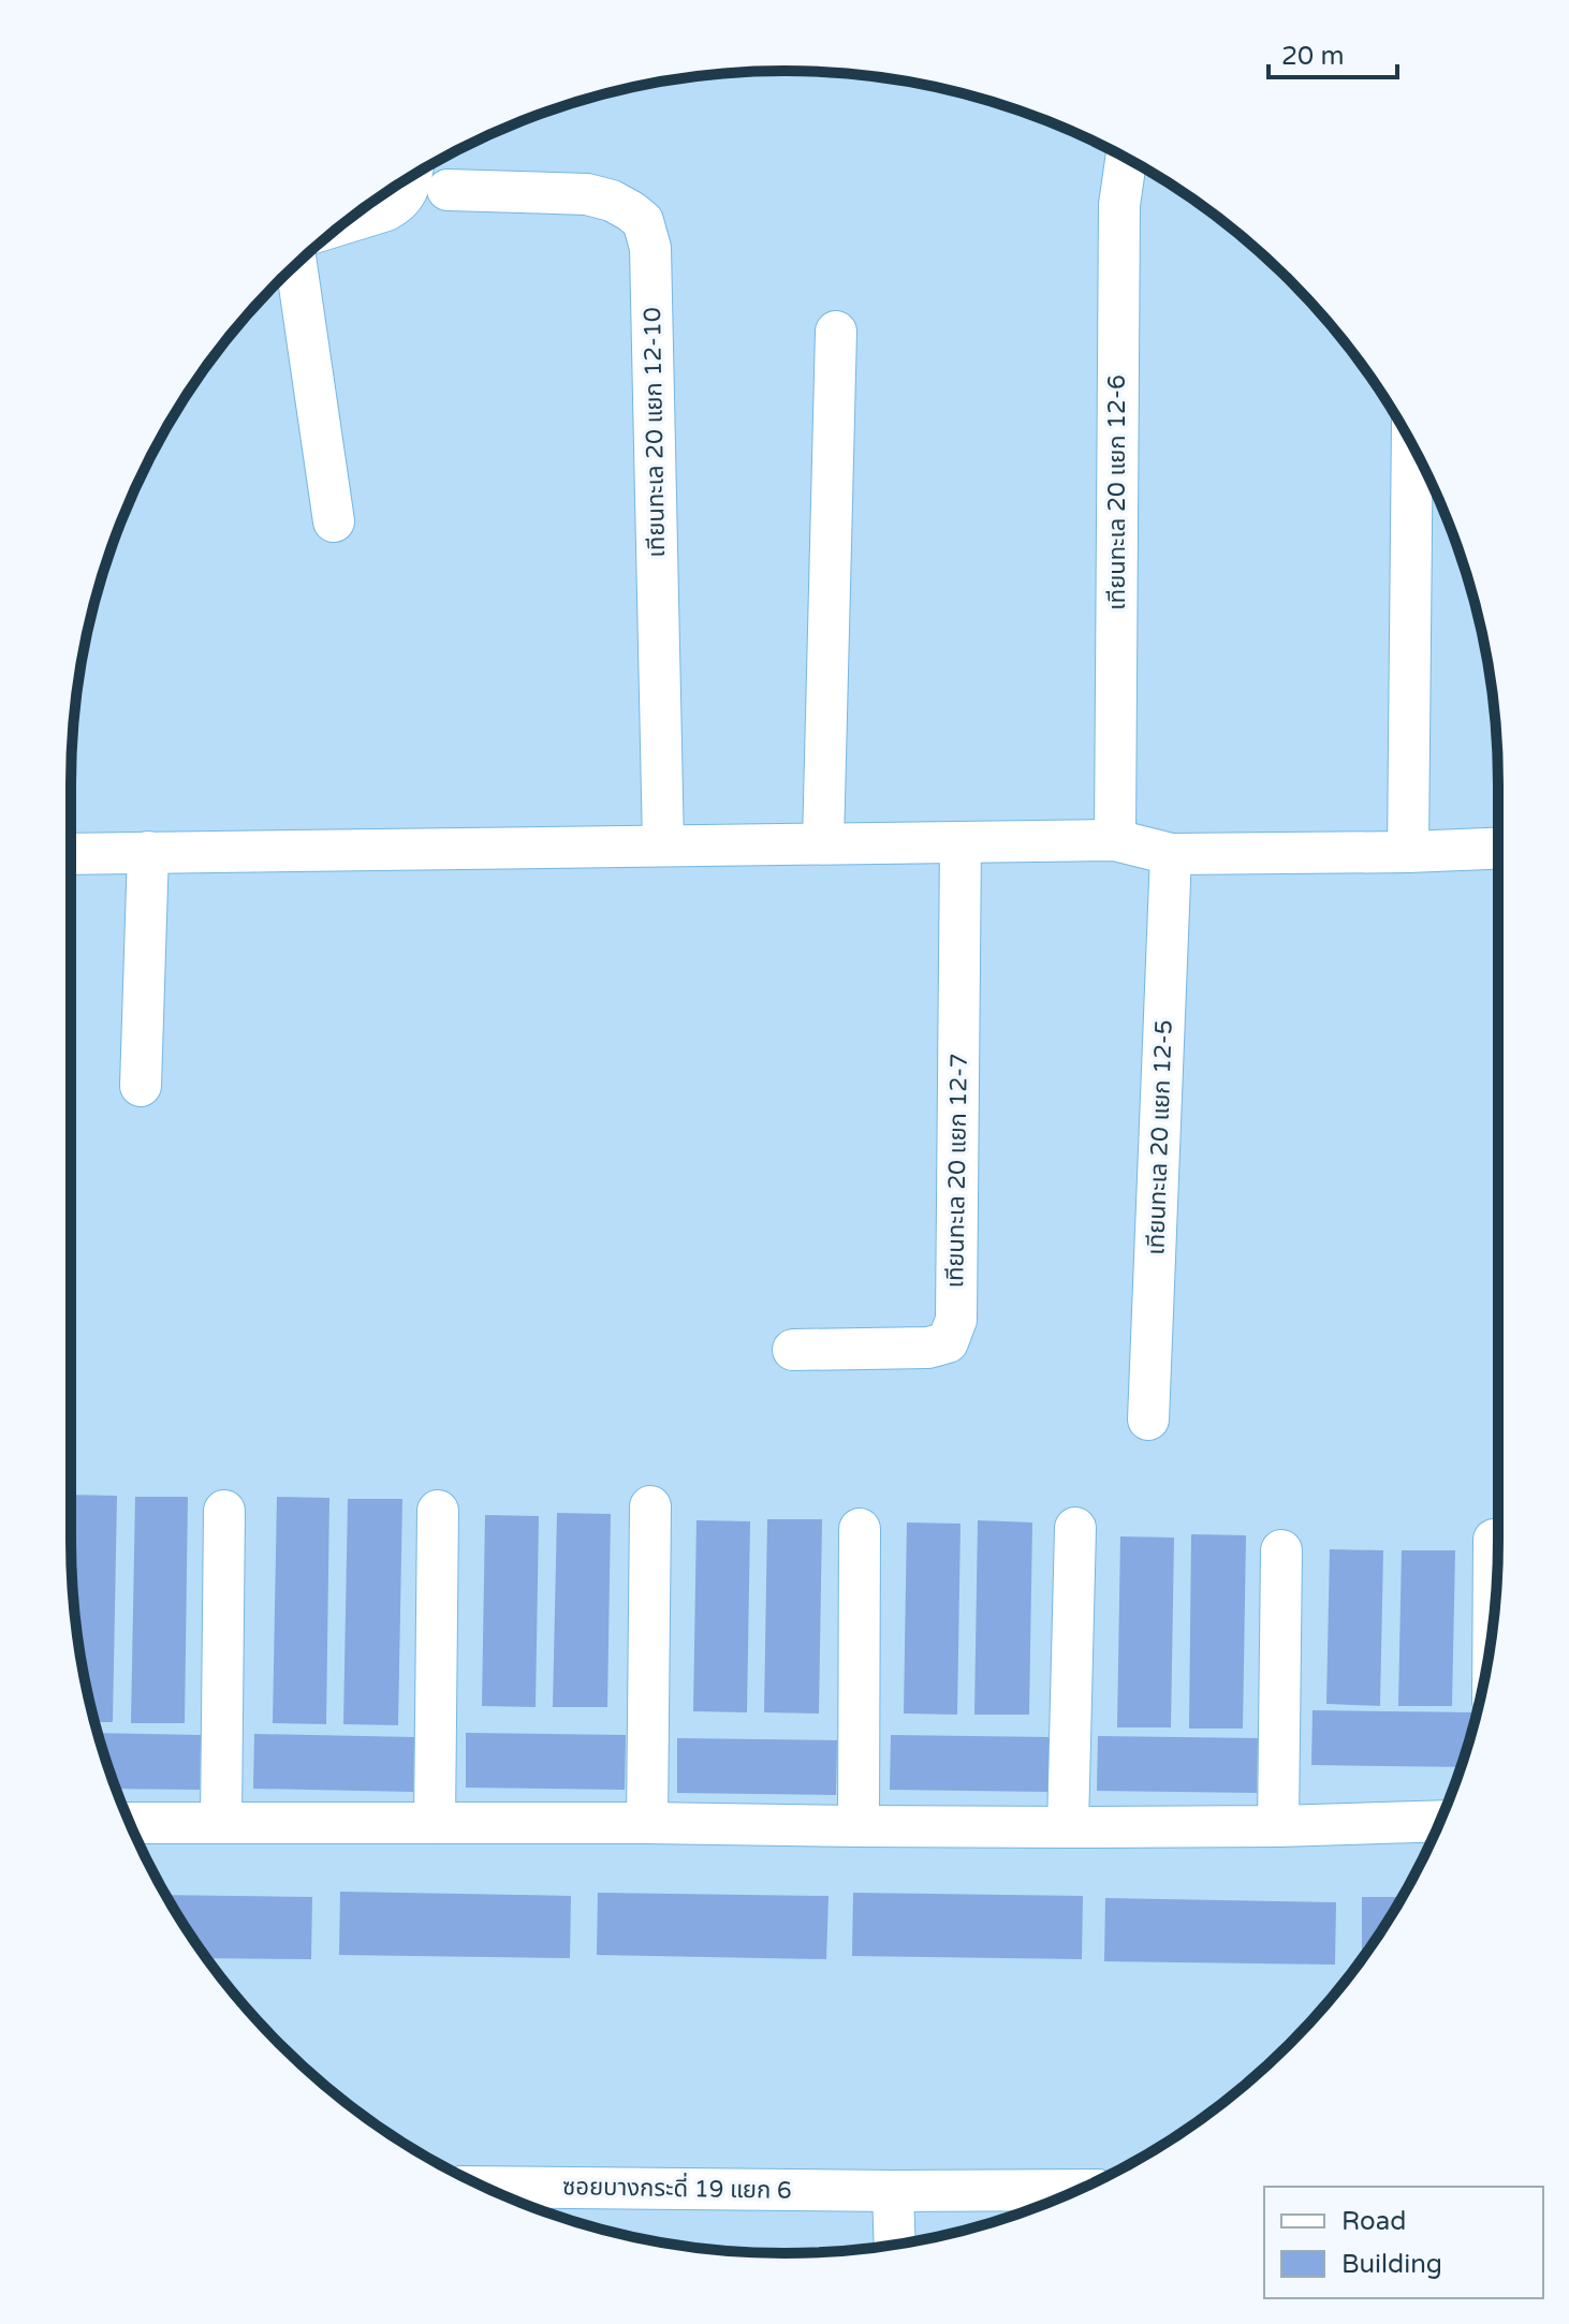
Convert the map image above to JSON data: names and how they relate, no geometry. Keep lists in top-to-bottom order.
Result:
{
  "streets": {
    "street": [
      "เทียนทะเล 20 แยก 12-10",
      "เทียนทะเล 20 แยก 12-6",
      "เทียนทะเล 20 แยก 12-5",
      "เทียนทะเล 20 แยก 12-7",
      "ซอยบางกระดี่ 19 แยก 6"
    ]
  },
  "legend": ["Road", "Building"],
  "scale_bar": "20 m"
}
